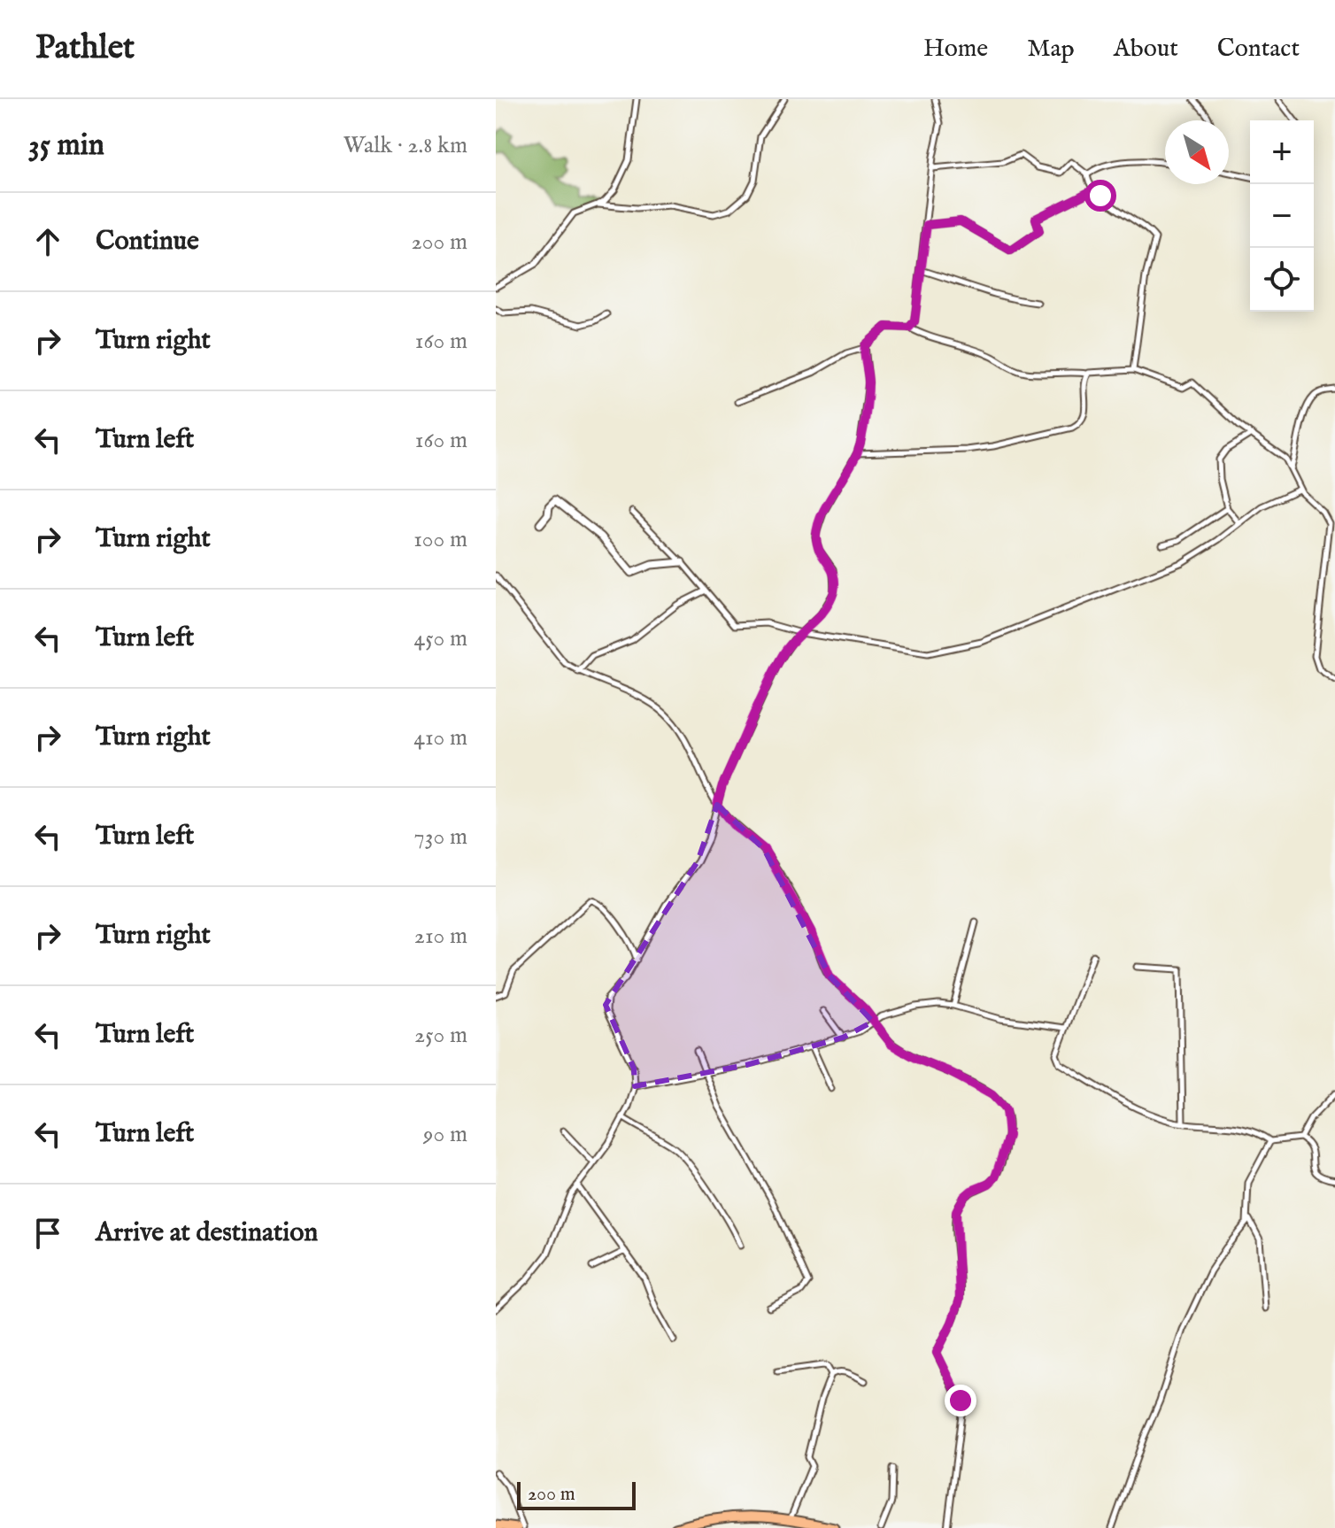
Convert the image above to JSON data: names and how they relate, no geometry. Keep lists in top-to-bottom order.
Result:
{
  "scale_bar": "200 m",
  "north": "bottom right",
  "page": {
    "header": "Pathlet",
    "nav": [
      "Home",
      "Map",
      "About",
      "Contact"
    ],
    "heading": ["35 min", "Walk · 2.8 km"],
    "map_buttons": ["+", "−"],
    "list": [
      ["Continue", "200 m"],
      ["Turn right", "160 m"],
      ["Turn left", "160 m"],
      ["Turn right", "100 m"],
      ["Turn left", "450 m"],
      ["Turn right", "410 m"],
      ["Turn left", "730 m"],
      ["Turn right", "210 m"],
      ["Turn left", "250 m"],
      ["Turn left", "90 m"],
      "Arrive at destination"
    ],
    "scale": "200 m"
  }
}
